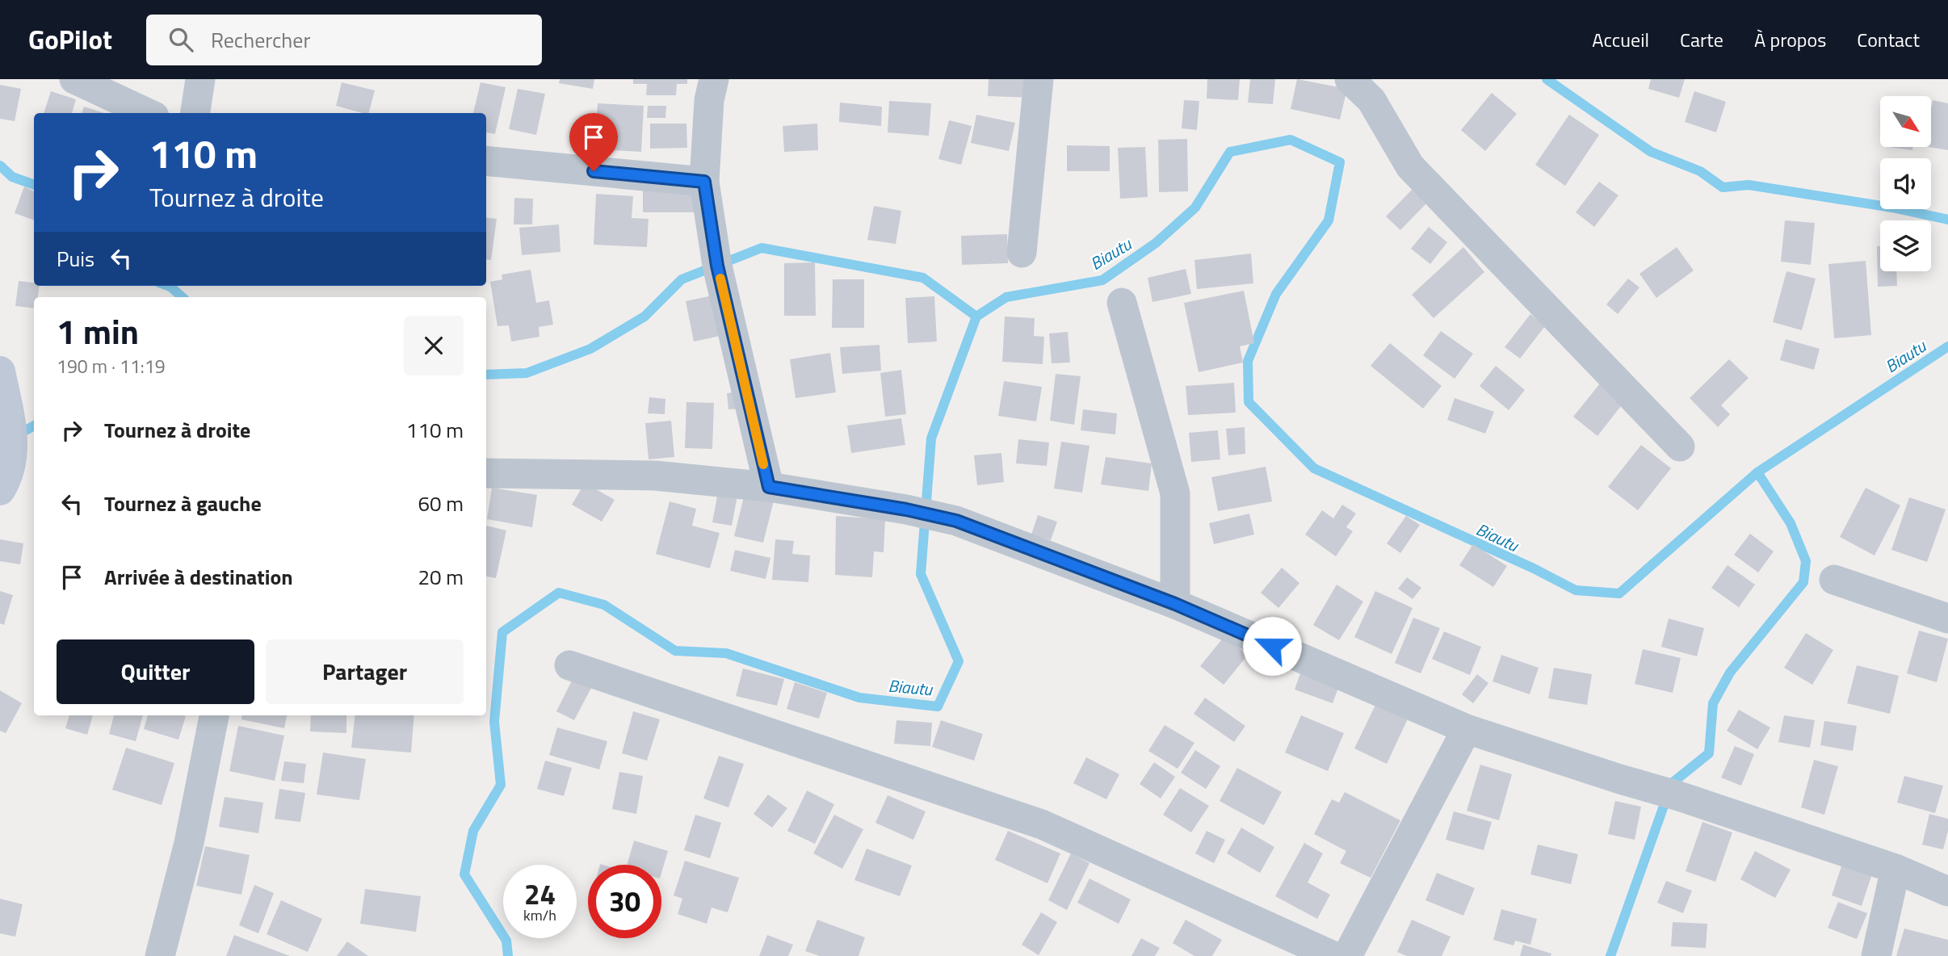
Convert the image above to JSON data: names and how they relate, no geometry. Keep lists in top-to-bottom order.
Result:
{
  "water": ["Biautu"],
  "north": "bottom right",
  "page": {
    "header": "GoPilot",
    "search": "Rechercher",
    "nav": [
      "Accueil",
      "Carte",
      "À propos",
      "Contact"
    ],
    "turn": ["110 m", "Tournez à droite"],
    "then": "Puis",
    "heading": ["1 min", "190 m · 11:19"],
    "list": [
      {
        "name": "Tournez à droite",
        "value": "110 m"
      },
      {
        "name": "Tournez à gauche",
        "value": "60 m"
      },
      {
        "name": "Arrivée à destination",
        "value": "20 m"
      }
    ],
    "buttons": ["Quitter", "Partager"],
    "speed": "24 km/h",
    "limit": "30"
  }
}
